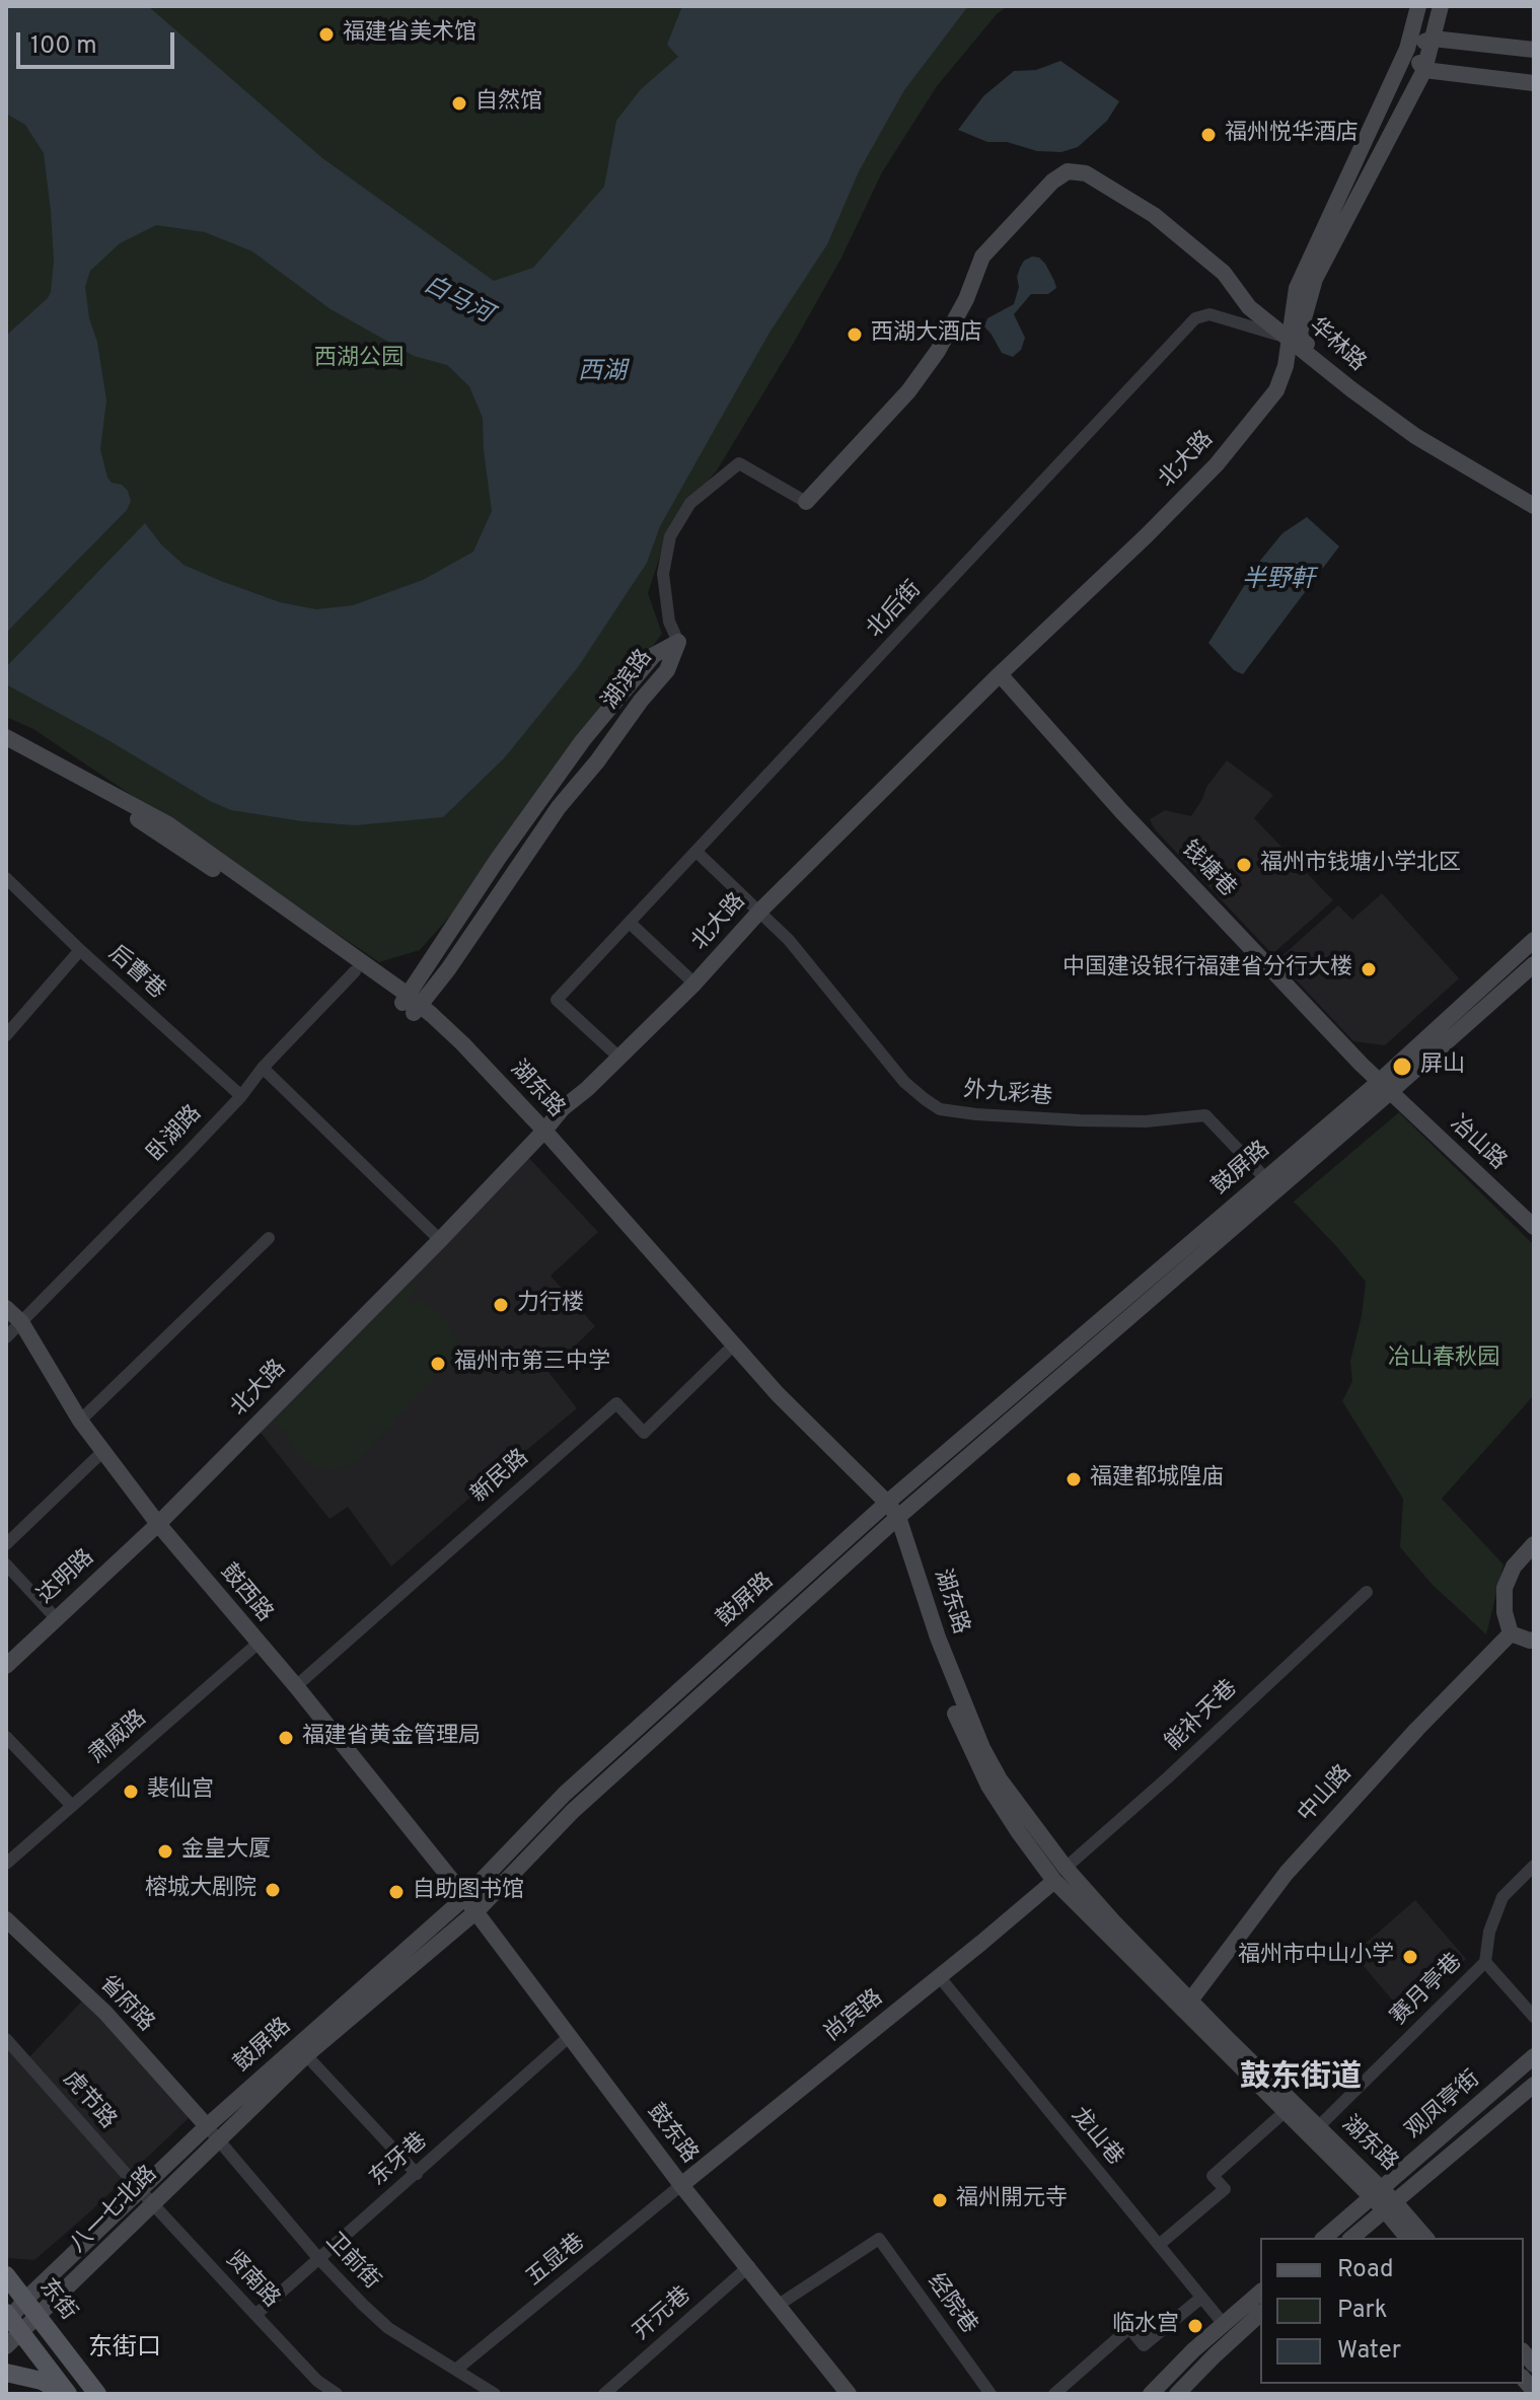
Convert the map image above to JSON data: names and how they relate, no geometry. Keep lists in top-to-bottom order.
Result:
{
  "streets": {
    "main road": [
      "华林路",
      "北大路",
      "湖滨路",
      "钱塘巷",
      "湖东路",
      "冶山路",
      "鼓屏路",
      "达明路",
      "鼓西路",
      "中山路",
      "省府路",
      "尚宾路",
      "观凤亭街",
      "鼓东路",
      "八一七北路",
      "东街"
    ],
    "street": [
      "北后街",
      "后曹巷",
      "外九彩巷",
      "卧湖路",
      "新民路",
      "能补天巷",
      "肃威路",
      "赛月亭巷",
      "虎节路",
      "龙山巷",
      "东牙巷",
      "五显巷",
      "卫前街",
      "贤南路",
      "经院巷",
      "开元巷"
    ]
  },
  "crossings": [
    ["华林路", "北大路"],
    ["华林路", "北后街"],
    ["北大路", "北后街"],
    ["北大路", "钱塘巷"],
    ["北大路", "湖东路"],
    ["北大路", "外九彩巷"],
    ["北大路", "达明路"],
    ["北大路", "鼓西路"],
    ["北后街", "外九彩巷"],
    ["湖滨路", "湖东路"],
    ["钱塘巷", "冶山路"],
    ["钱塘巷", "鼓屏路"],
    ["后曹巷", "卧湖路"],
    ["湖东路", "鼓屏路"],
    ["湖东路", "新民路"],
    ["湖东路", "能补天巷"],
    ["湖东路", "中山路"],
    ["湖东路", "赛月亭巷"],
    ["湖东路", "尚宾路"],
    ["湖东路", "观凤亭街"],
    ["外九彩巷", "鼓屏路"],
    ["卧湖路", "鼓西路"],
    ["冶山路", "鼓屏路"],
    ["鼓屏路", "鼓西路"],
    ["鼓屏路", "省府路"],
    ["鼓屏路", "虎节路"],
    ["鼓屏路", "鼓东路"],
    ["鼓屏路", "八一七北路"],
    ["鼓屏路", "卫前街"],
    ["鼓屏路", "贤南路"],
    ["鼓屏路", "东街"],
    ["新民路", "鼓西路"],
    ["达明路", "鼓西路"],
    ["鼓西路", "肃威路"],
    ["鼓西路", "鼓东路"],
    ["能补天巷", "尚宾路"],
    ["省府路", "卫前街"],
    ["尚宾路", "鼓东路"],
    ["尚宾路", "龙山巷"],
    ["尚宾路", "五显巷"],
    ["虎节路", "八一七北路"],
    ["虎节路", "贤南路"],
    ["鼓东路", "东牙巷"],
    ["鼓东路", "五显巷"],
    ["鼓东路", "经院巷"],
    ["鼓东路", "开元巷"],
    ["东牙巷", "卫前街"],
    ["东牙巷", "贤南路"],
    ["八一七北路", "贤南路"],
    ["八一七北路", "东街"],
    ["五显巷", "卫前街"]
  ],
  "districts": ["鼓东街道", "东街口"],
  "water": ["白马河", "西湖", "半野軒"],
  "parks": ["西湖公园", "冶山春秋园"],
  "places": [
    "福建省美术馆",
    "自然馆",
    "福州悦华酒店",
    "西湖大酒店",
    "福州市钱塘小学北区",
    "中国建设银行福建省分行大楼",
    "屏山",
    "力行楼",
    "福州市第三中学",
    "福建都城隍庙",
    "福建省黄金管理局",
    "裴仙宫",
    "金皇大厦",
    "榕城大剧院",
    "自助图书馆",
    "福州市中山小学",
    "福州開元寺",
    "临水宫"
  ],
  "legend": ["Road", "Park", "Water"],
  "scale_bar": "100 m"
}
